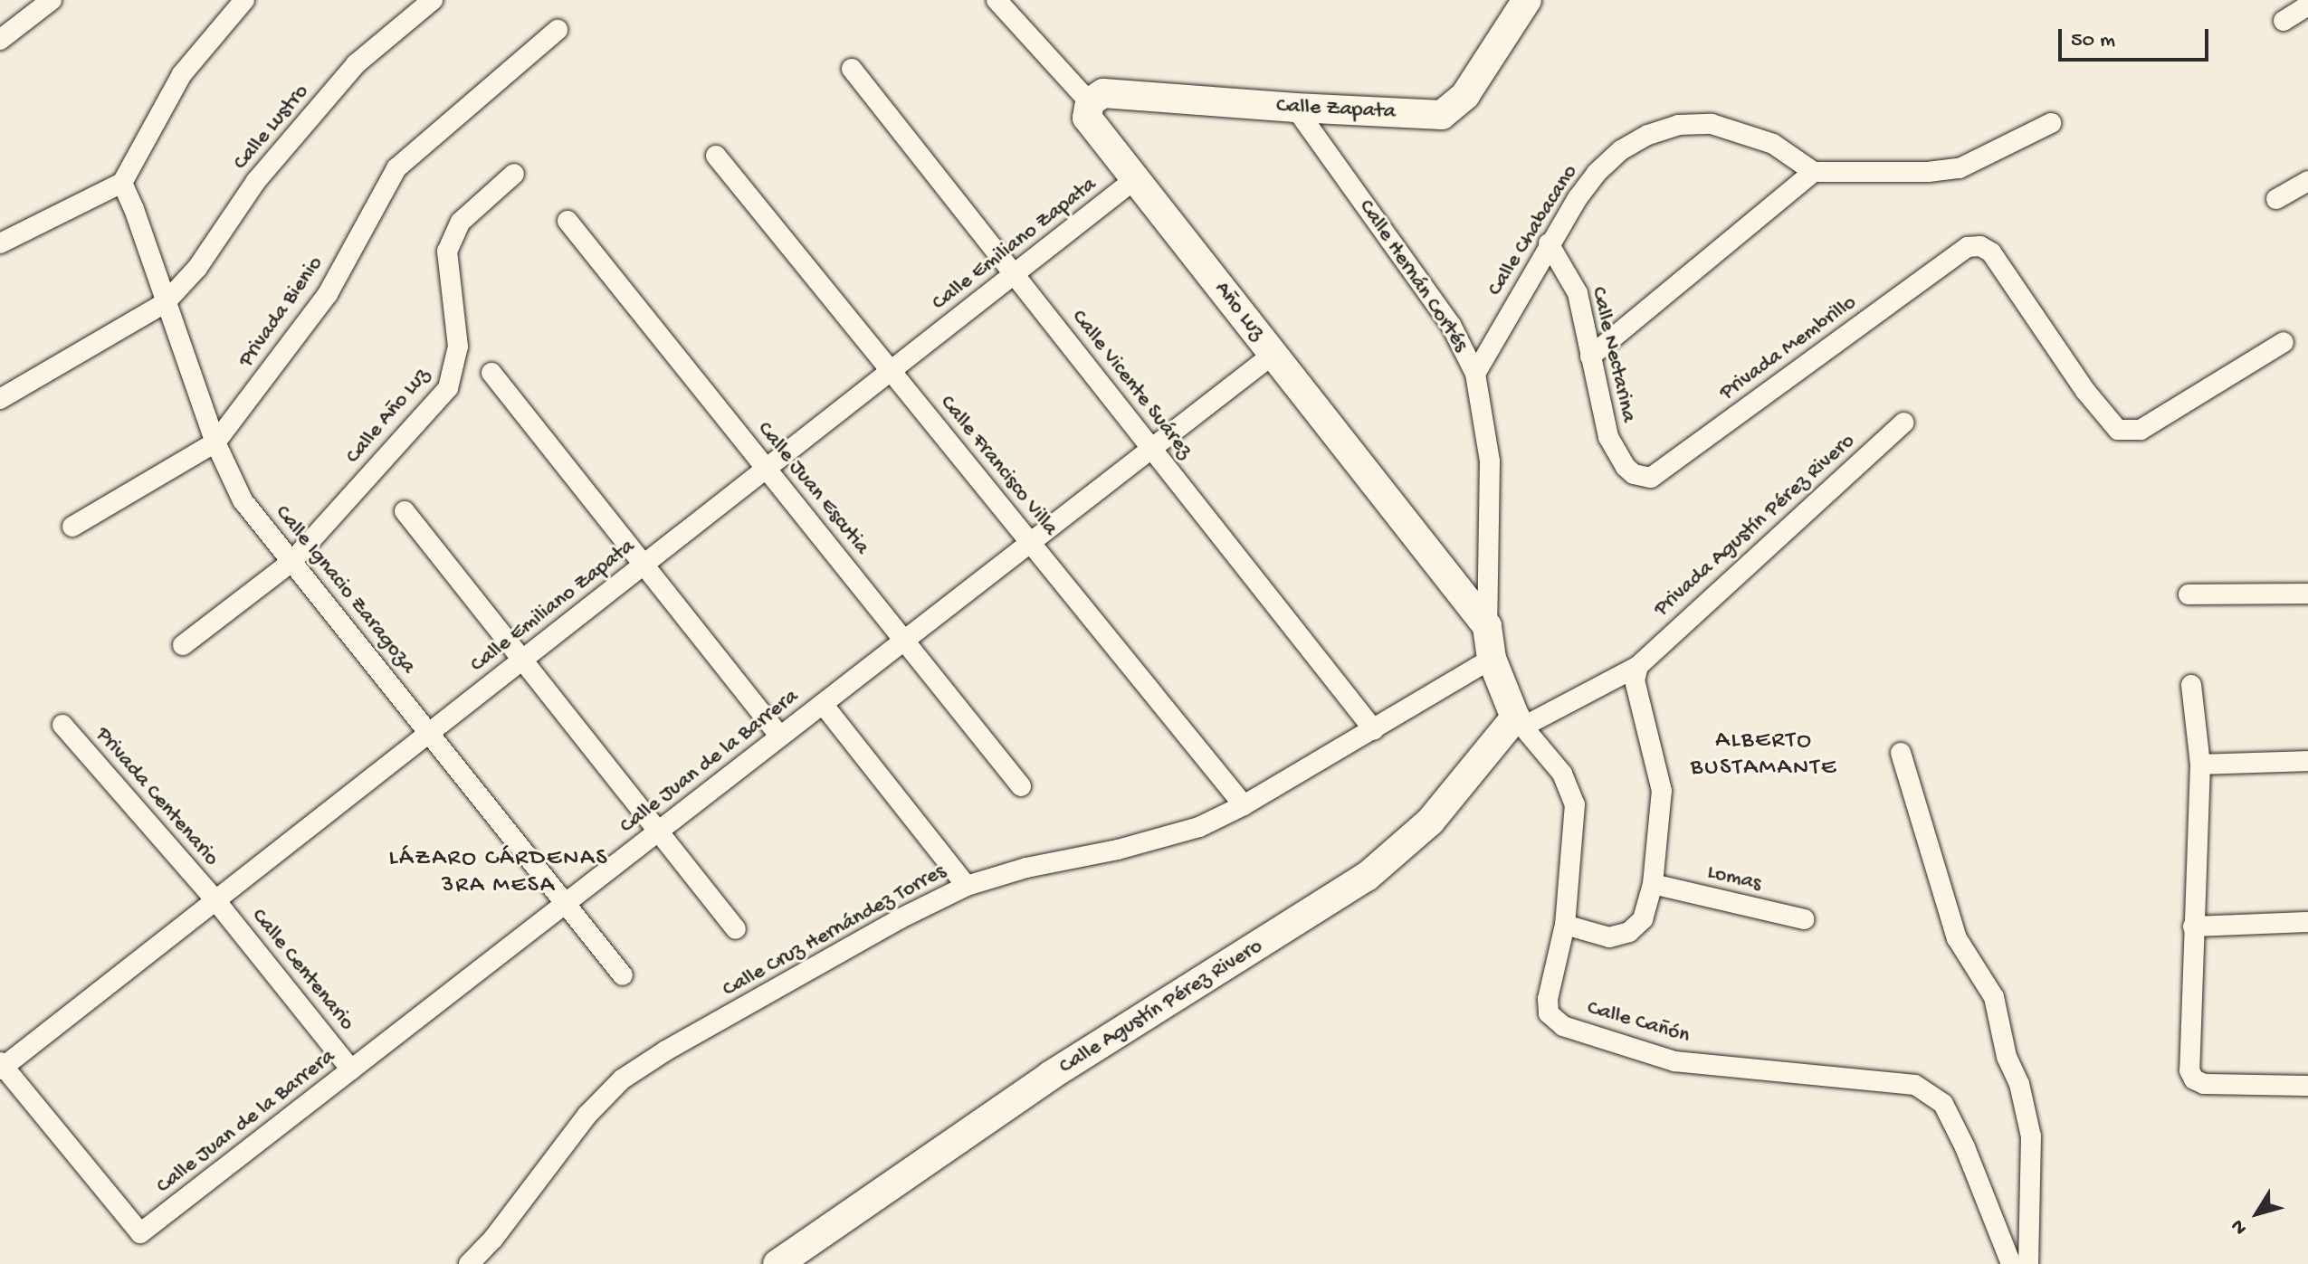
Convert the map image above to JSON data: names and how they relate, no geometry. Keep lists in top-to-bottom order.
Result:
{
  "streets": {
    "main road": [
      "Calle Zapata",
      "Calle Hernán Cortés",
      "Año Luz",
      "Calle Agustín Pérez Rivero"
    ],
    "street": [
      "Calle Lustro",
      "Calle Chabacano",
      "Calle Emiliano Zapata",
      "Privada Bienio",
      "Privada Membrillo",
      "Calle Nectarina",
      "Calle Vicente Suárez",
      "Calle Año Luz",
      "Calle Francisco Villa",
      "Calle Juan Escutia",
      "Privada Agustín Pérez Rivero",
      "Calle Ignacio Zaragoza",
      "Calle Juan de la Barrera",
      "Privada Centenario",
      "Lomas",
      "Calle Cruz Hernández Torres",
      "Calle Centenario",
      "Calle Cañón"
    ]
  },
  "crossings": [
    ["Calle Zapata", "Calle Hernán Cortés"],
    ["Calle Zapata", "Año Luz"],
    ["Calle Lustro", "Calle Ignacio Zaragoza"],
    ["Calle Chabacano", "Calle Hernán Cortés"],
    ["Calle Chabacano", "Calle Nectarina"],
    ["Calle Emiliano Zapata", "Año Luz"],
    ["Calle Emiliano Zapata", "Calle Vicente Suárez"],
    ["Calle Emiliano Zapata", "Calle Francisco Villa"],
    ["Calle Emiliano Zapata", "Calle Juan Escutia"],
    ["Calle Emiliano Zapata", "Calle Ignacio Zaragoza"],
    ["Calle Emiliano Zapata", "Calle Juan de la Barrera"],
    ["Calle Emiliano Zapata", "Privada Centenario"],
    ["Calle Emiliano Zapata", "Calle Centenario"],
    ["Calle Hernán Cortés", "Año Luz"],
    ["Calle Hernán Cortés", "Calle Cruz Hernández Torres"],
    ["Calle Hernán Cortés", "Calle Agustín Pérez Rivero"],
    ["Calle Hernán Cortés", "Calle Cañón"],
    ["Año Luz", "Calle Juan de la Barrera"],
    ["Privada Bienio", "Calle Ignacio Zaragoza"],
    ["Privada Membrillo", "Calle Nectarina"],
    ["Calle Vicente Suárez", "Calle Juan de la Barrera"],
    ["Calle Vicente Suárez", "Calle Cruz Hernández Torres"],
    ["Calle Año Luz", "Calle Ignacio Zaragoza"],
    ["Calle Francisco Villa", "Calle Juan de la Barrera"],
    ["Calle Francisco Villa", "Calle Cruz Hernández Torres"],
    ["Calle Juan Escutia", "Calle Juan de la Barrera"],
    ["Privada Agustín Pérez Rivero", "Calle Agustín Pérez Rivero"],
    ["Calle Ignacio Zaragoza", "Calle Juan de la Barrera"],
    ["Calle Juan de la Barrera", "Calle Centenario"],
    ["Privada Centenario", "Calle Centenario"],
    ["Calle Agustín Pérez Rivero", "Calle Cañón"]
  ],
  "districts": ["ALBERTO BUSTAMANTE", "LÁZARO CÁRDENAS 3RA MESA"],
  "scale_bar": "50 m",
  "north": "bottom left"
}
